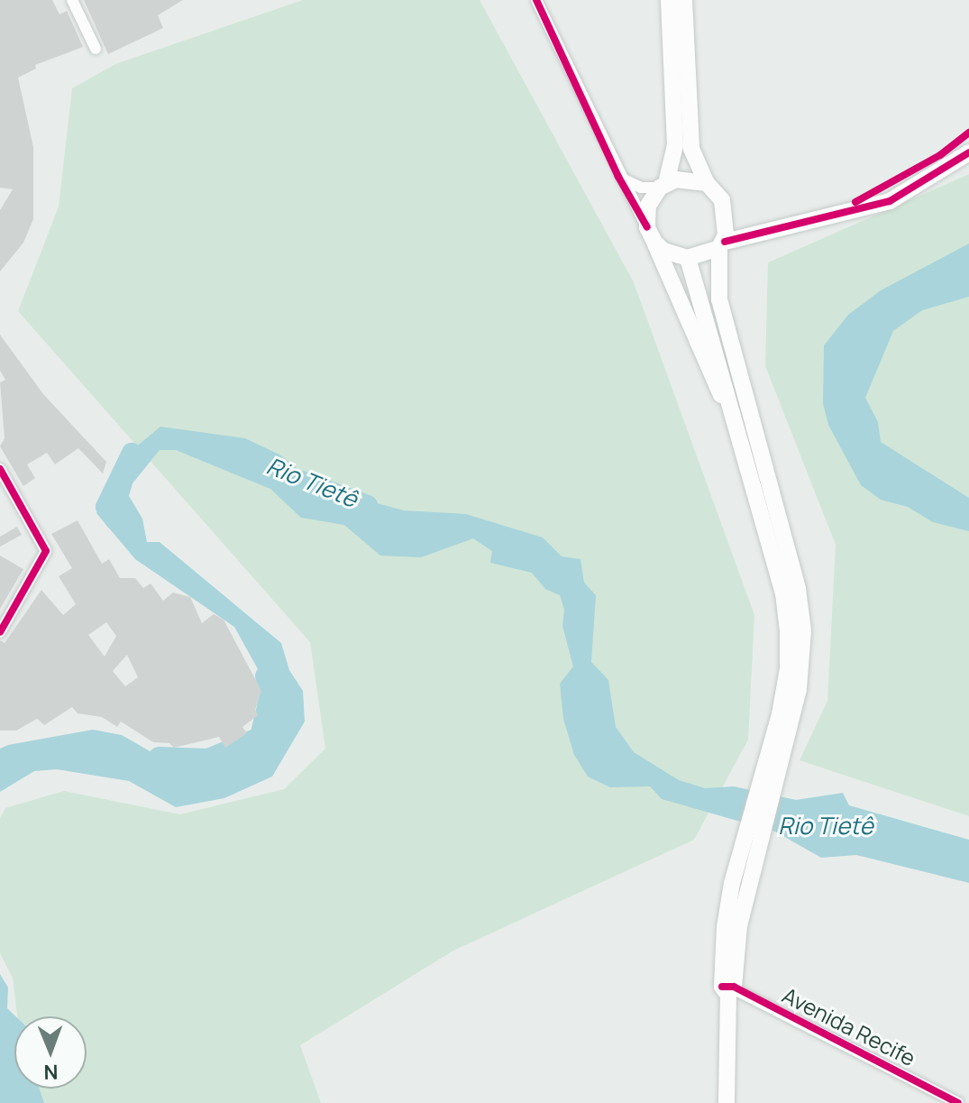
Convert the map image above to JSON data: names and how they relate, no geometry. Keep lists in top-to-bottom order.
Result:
{
  "streets": {
    "street": ["Avenida Recife"]
  },
  "water": ["Rio Tietê"],
  "north": "bottom"
}
